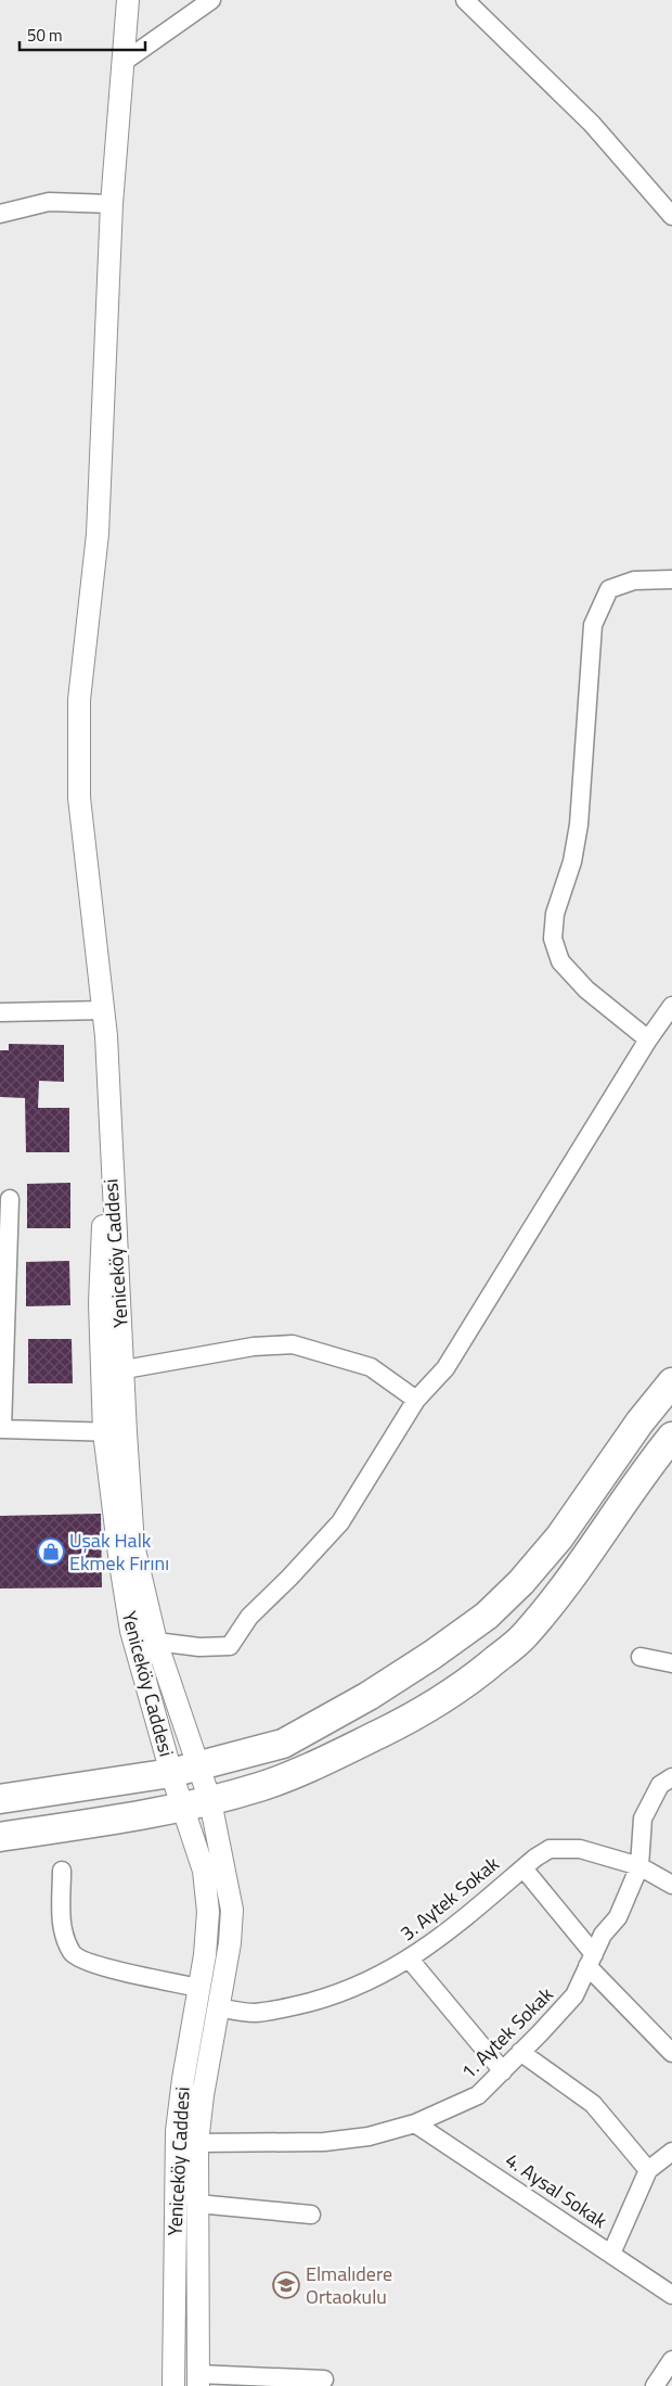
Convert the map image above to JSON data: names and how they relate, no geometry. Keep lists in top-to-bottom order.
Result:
{
  "streets": {
    "street": [
      "Yeniceköy Caddesi",
      "3. Aytek Sokak",
      "1. Aytek Sokak",
      "4. Aysal Sokak"
    ]
  },
  "crossings": [
    ["Yeniceköy Caddesi", "3. Aytek Sokak"],
    ["Yeniceköy Caddesi", "1. Aytek Sokak"],
    ["3. Aytek Sokak", "1. Aytek Sokak"],
    ["1. Aytek Sokak", "4. Aysal Sokak"]
  ],
  "places": {
    "shop": ["Uşak Halk Ekmek Fırını"],
    "school or university": ["Elmalıdere Ortaokulu"]
  },
  "scale_bar": "50 m"
}
